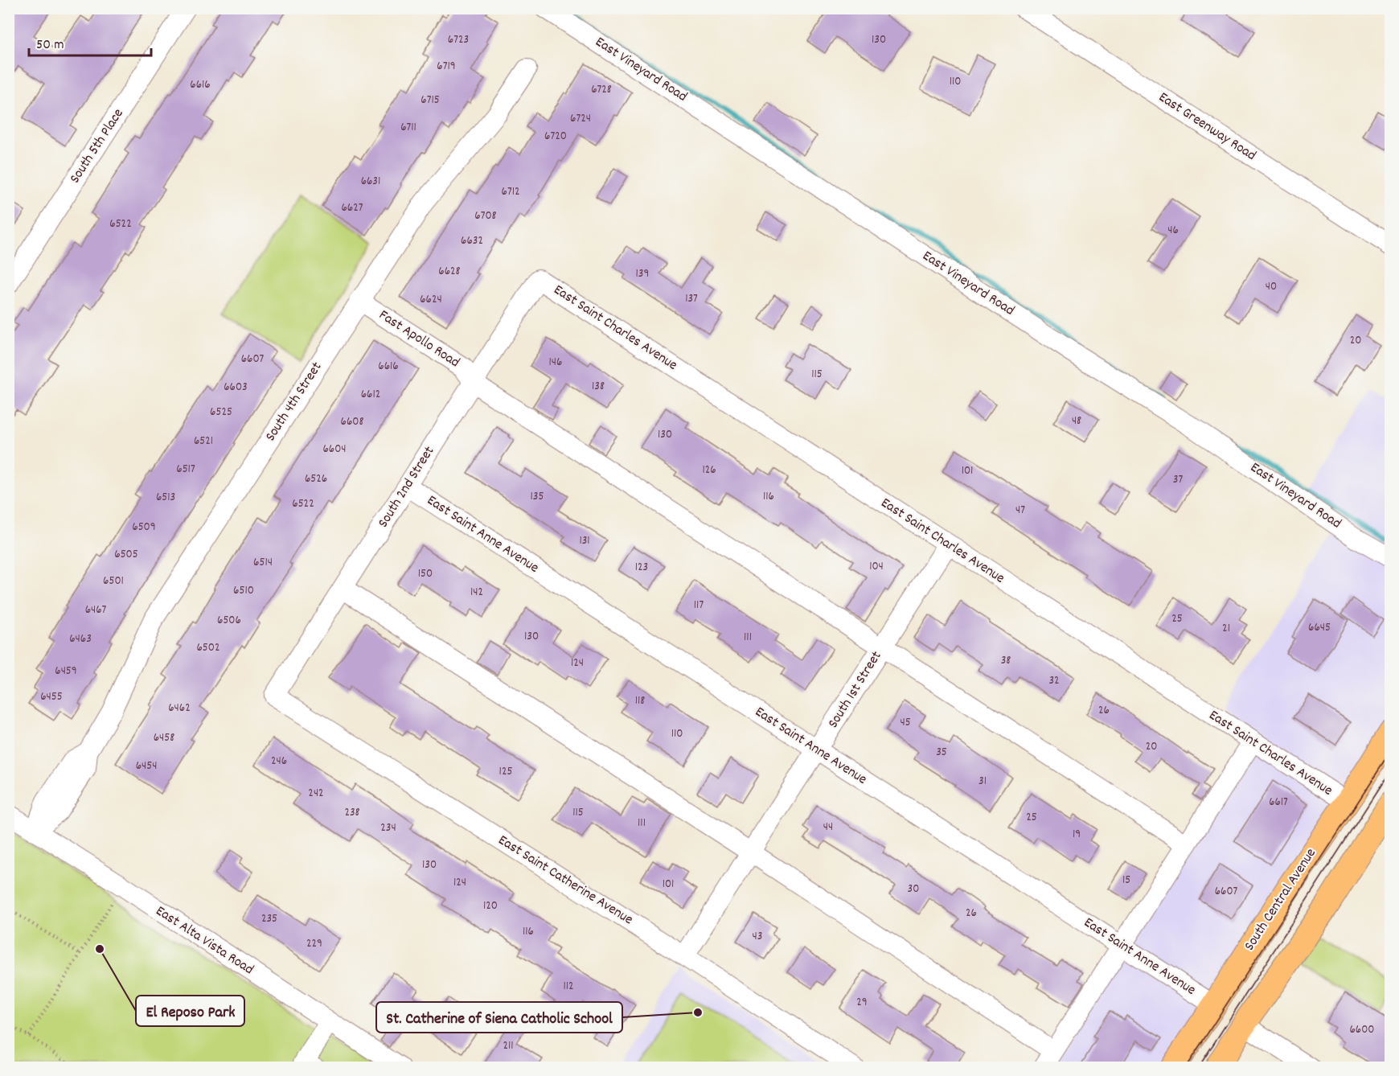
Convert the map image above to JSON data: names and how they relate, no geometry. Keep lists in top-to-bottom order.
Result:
{
  "streets": {
    "main road": ["South Central Avenue"],
    "street": [
      "East Vineyard Road",
      "East Greenway Road",
      "South 5th Place",
      "East Saint Charles Avenue",
      "Fast Apollo Road",
      "South 4th Street",
      "South 2nd Street",
      "East Saint Anne Avenue",
      "South 1st Street",
      "East Saint Catherine Avenue",
      "East Alta Vista Road"
    ]
  },
  "crossings": [
    ["East Saint Charles Avenue", "South 2nd Street"],
    ["East Saint Charles Avenue", "South 1st Street"],
    ["East Saint Charles Avenue", "South Central Avenue"],
    ["Fast Apollo Road", "South 4th Street"],
    ["Fast Apollo Road", "South 2nd Street"],
    ["Fast Apollo Road", "South 1st Street"],
    ["South 4th Street", "East Alta Vista Road"],
    ["South 2nd Street", "East Saint Anne Avenue"],
    ["South 2nd Street", "East Saint Catherine Avenue"],
    ["East Saint Anne Avenue", "South 1st Street"],
    ["East Saint Anne Avenue", "South Central Avenue"],
    ["South 1st Street", "East Saint Catherine Avenue"]
  ],
  "places": ["El Reposo Park", "St. Catherine of Siena Catholic School"],
  "house_numbers": [
    "6723",
    "130",
    "6719",
    "110",
    "6616",
    "6728",
    "6715",
    "6724",
    "6711",
    "6720",
    "6631",
    "6712",
    "6627",
    "6708",
    "6522",
    "46",
    "6632",
    "6628",
    "139",
    "40",
    "137",
    "6624",
    "20",
    "6607",
    "146",
    "6616",
    "115",
    "138",
    "6603",
    "6612",
    "6525",
    "48",
    "6608",
    "130",
    "6521",
    "6604",
    "6517",
    "126",
    "101",
    "6526",
    "37",
    "135",
    "116",
    "6513",
    "6522",
    "47",
    "6509",
    "131",
    "6505",
    "6514",
    "104",
    "123",
    "150",
    "6501",
    "6510",
    "142",
    "117",
    "6467",
    "25",
    "6506",
    "6645",
    "21",
    "130",
    "111",
    "6463",
    "6502",
    "38",
    "124",
    "6459",
    "32",
    "6455",
    "118",
    "6462",
    "26",
    "45",
    "110",
    "6458",
    "20",
    "35",
    "246",
    "6454",
    "125",
    "31",
    "242",
    "6617",
    "238",
    "115",
    "25",
    "111",
    "44",
    "234",
    "19",
    "130",
    "15",
    "124",
    "101",
    "30",
    "6607",
    "120",
    "26",
    "235",
    "116",
    "43",
    "229",
    "112",
    "29",
    "6600",
    "211"
  ],
  "scale_bar": "50 m"
}
